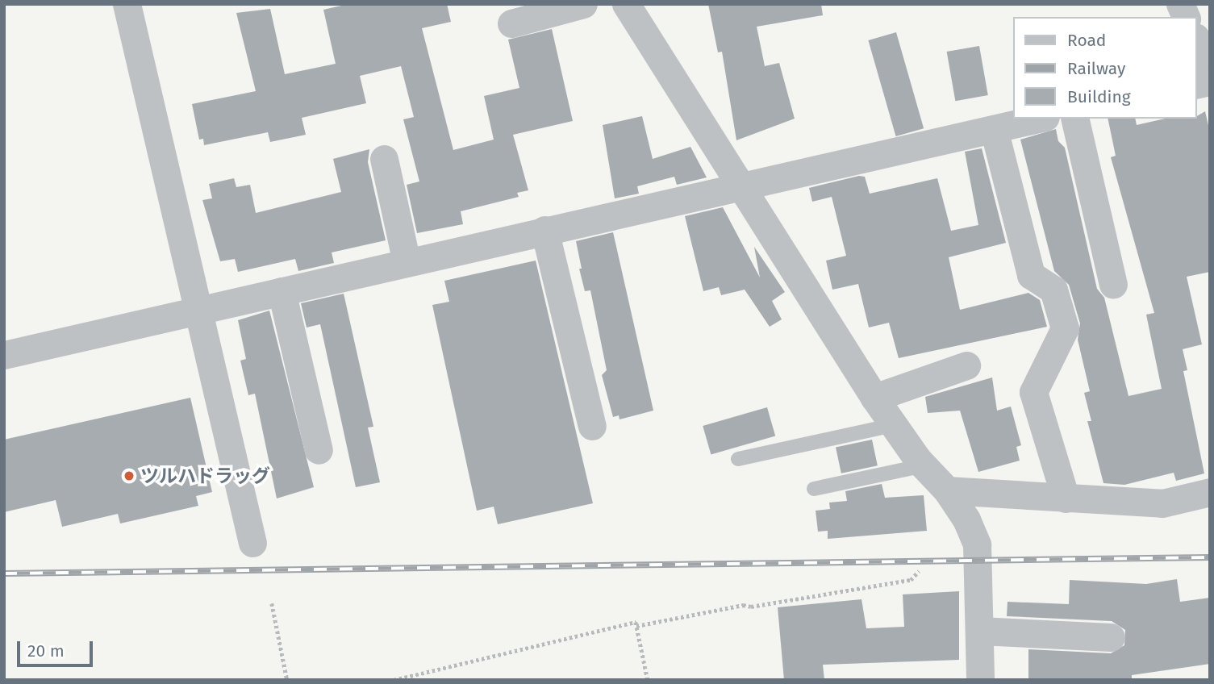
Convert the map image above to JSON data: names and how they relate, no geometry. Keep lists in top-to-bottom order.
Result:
{
  "places": ["ツルハドラッグ"],
  "legend": ["Road", "Railway", "Building"],
  "scale_bar": "20 m"
}
